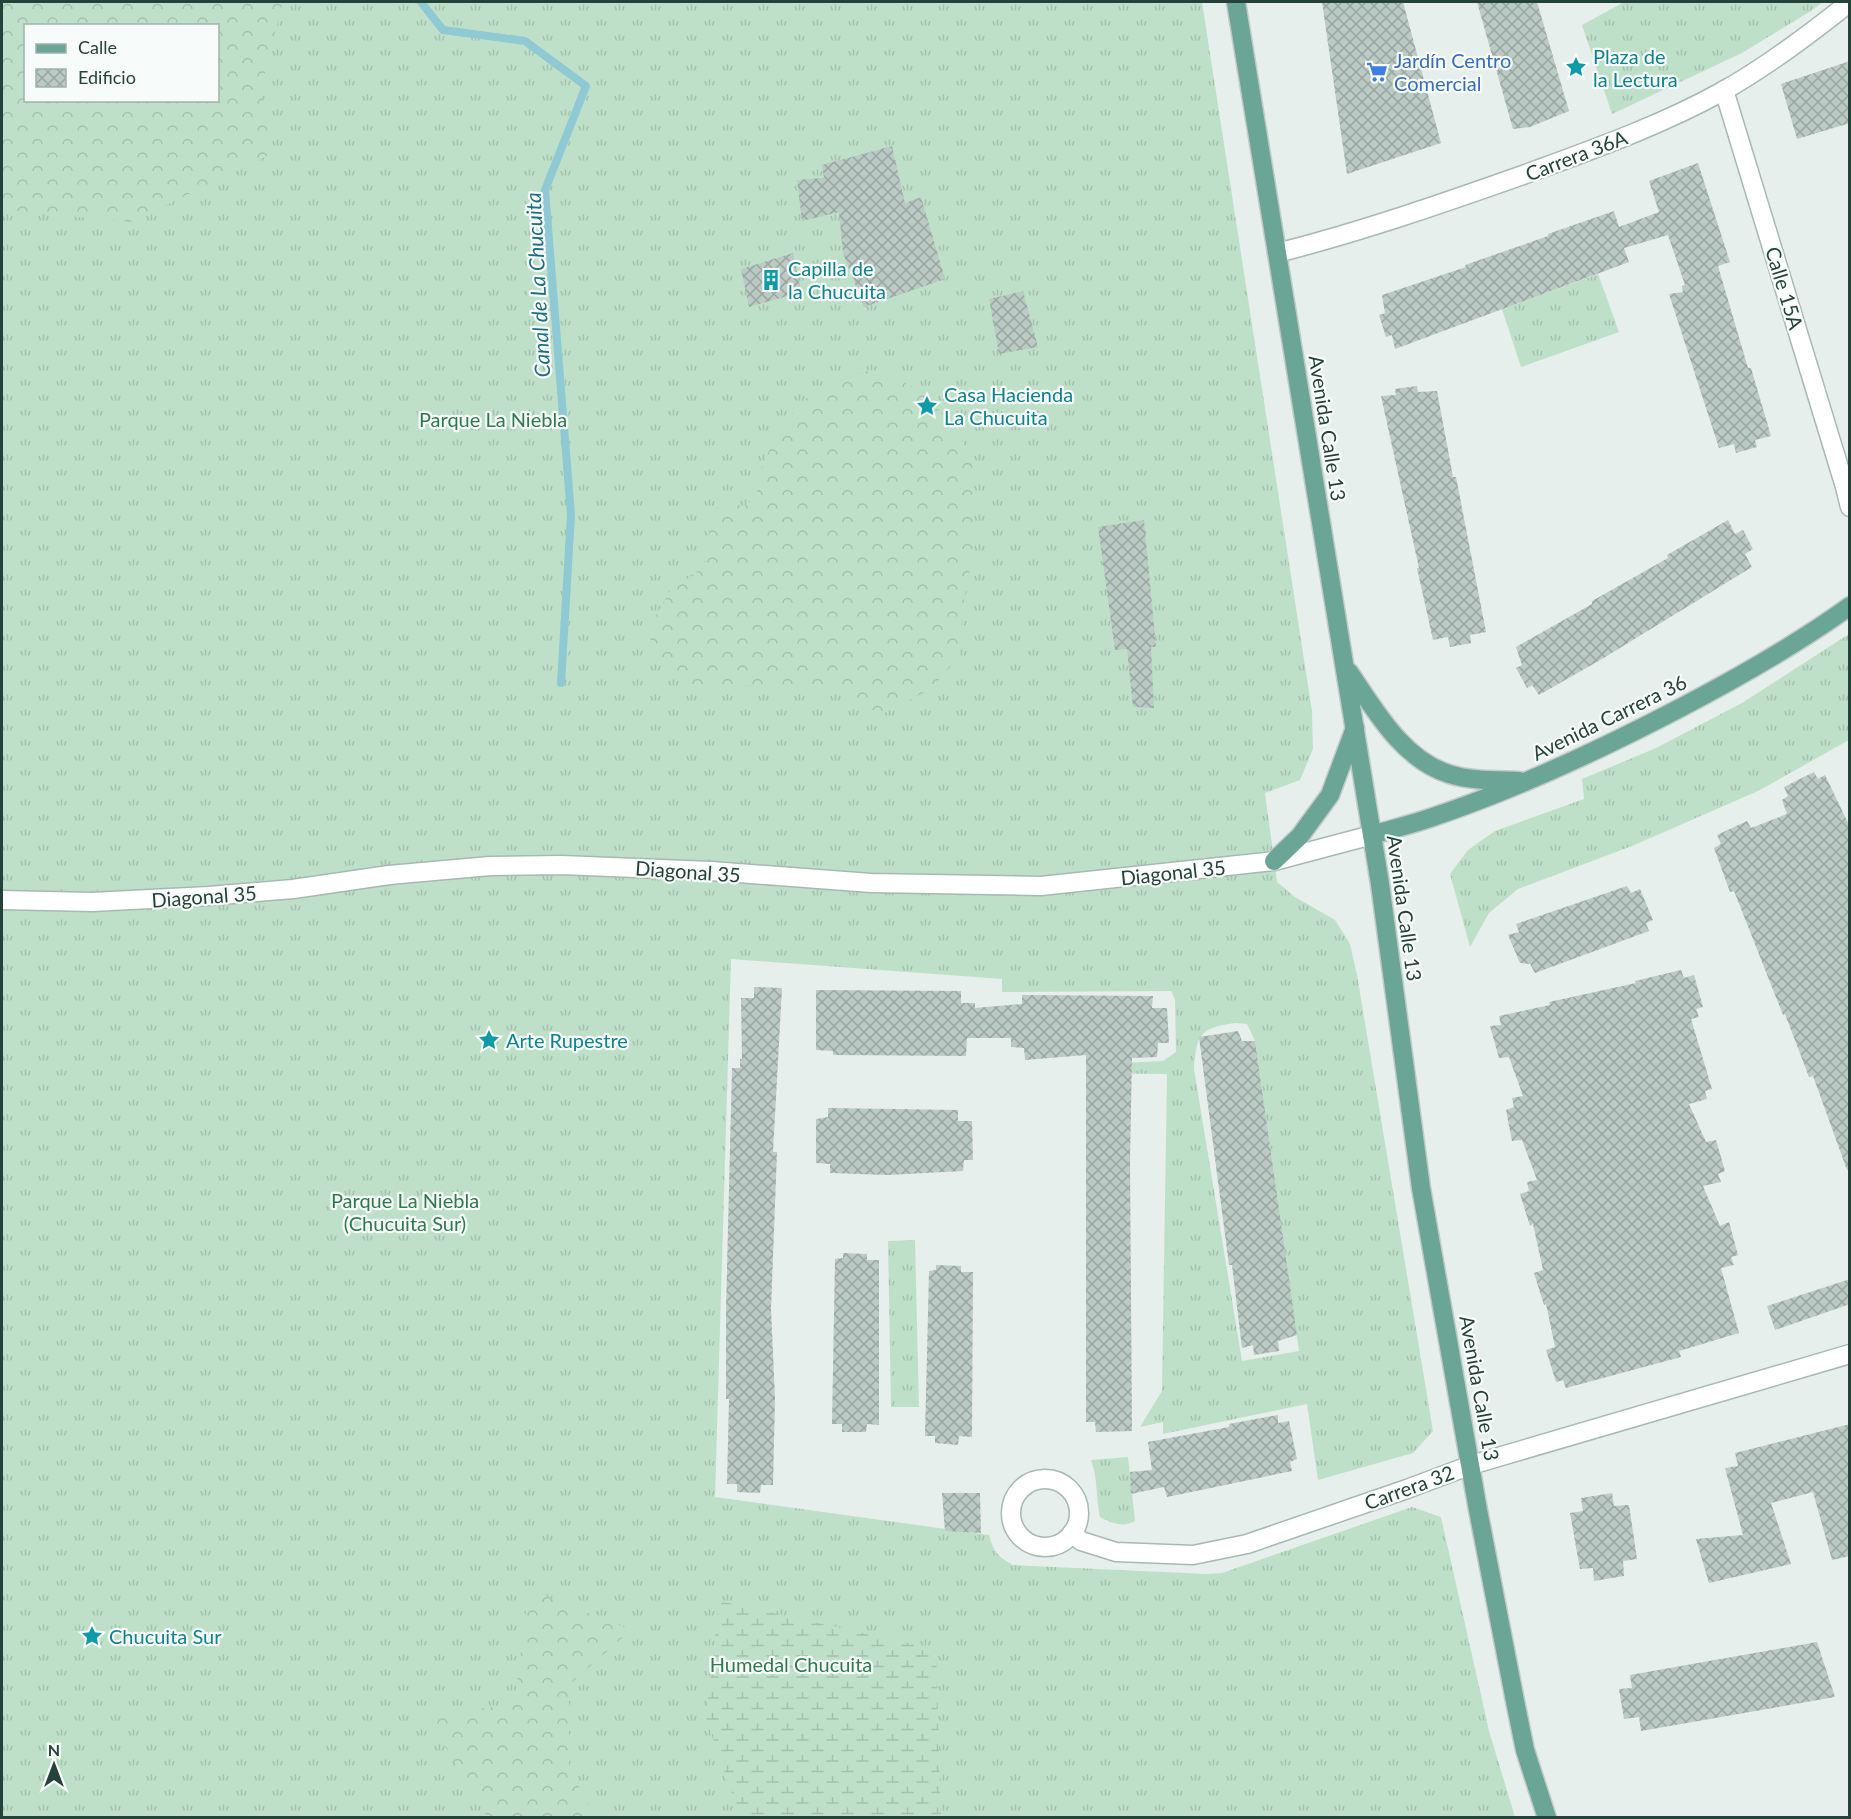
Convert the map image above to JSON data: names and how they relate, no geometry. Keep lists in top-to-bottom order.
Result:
{
  "streets": {
    "main road": ["Avenida Calle 13", "Avenida Carrera 36"],
    "street": [
      "Carrera 36A",
      "Calle 15A",
      "Diagonal 35",
      "Carrera 32"
    ]
  },
  "crossings": [
    ["Carrera 36A", "Calle 15A"],
    ["Carrera 36A", "Avenida Calle 13"],
    ["Avenida Calle 13", "Avenida Carrera 36"],
    ["Avenida Calle 13", "Diagonal 35"],
    ["Avenida Calle 13", "Carrera 32"],
    ["Avenida Carrera 36", "Diagonal 35"]
  ],
  "water": ["Canal de La Chucuita"],
  "parks": ["Parque La Niebla", "Parque La Niebla (Chucuita Sur)", "Humedal Chucuita"],
  "places": {
    "place": [
      "Plaza de la Lectura",
      "Casa Hacienda La Chucuita",
      "Arte Rupestre",
      "Chucuita Sur"
    ],
    "supermarket": ["Jardín Centro Comercial"],
    "building": ["Capilla de la Chucuita"]
  },
  "legend": ["Calle", "Edificio"],
  "north": "top"
}
